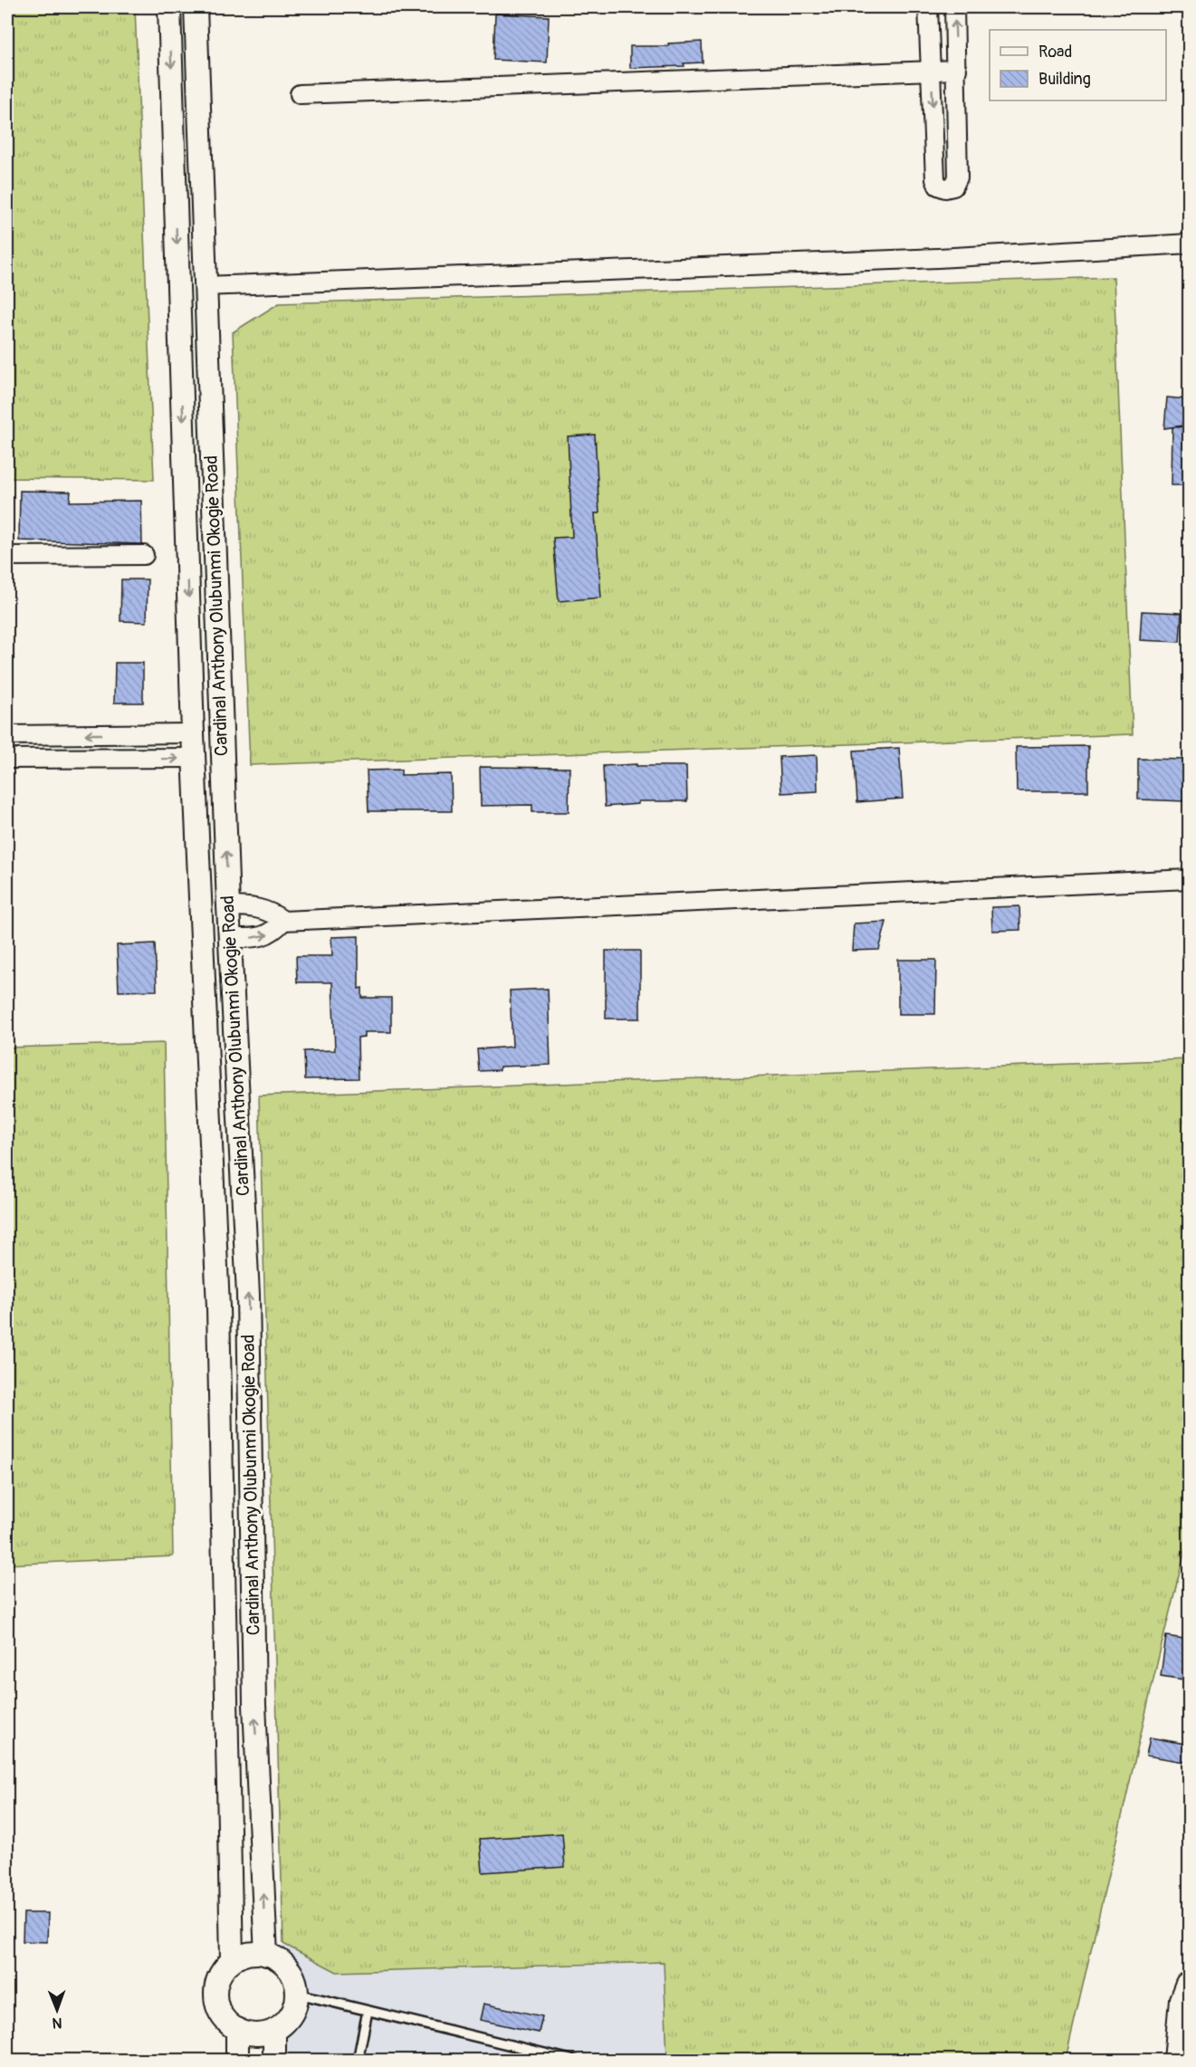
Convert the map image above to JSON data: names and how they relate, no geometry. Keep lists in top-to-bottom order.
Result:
{
  "streets": {
    "street": ["Cardinal Anthony Olubunmi Okogie Road"]
  },
  "legend": ["Road", "Building"],
  "north": "bottom"
}
